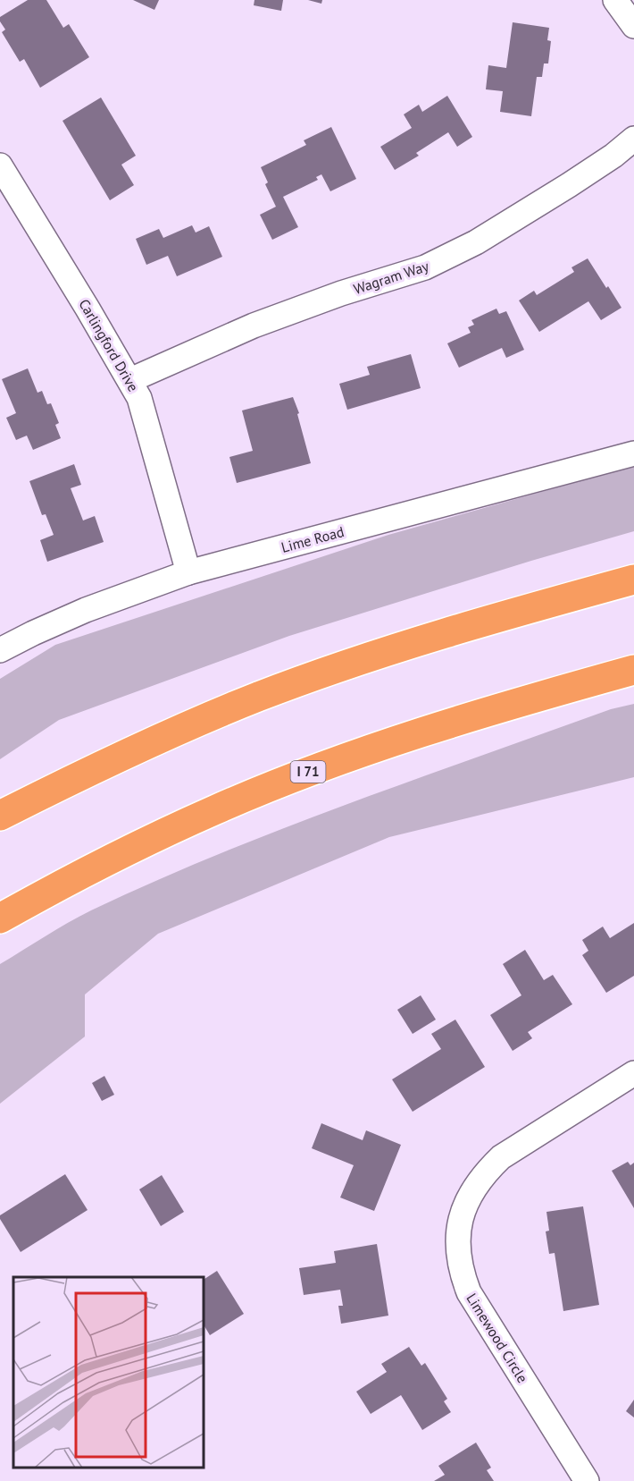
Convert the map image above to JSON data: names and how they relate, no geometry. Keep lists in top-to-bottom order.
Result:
{
  "streets": {
    "highway": ["I 71"],
    "street": [
      "Wagram Way",
      "Carlingford Drive",
      "Lime Road",
      "Limewood Circle"
    ]
  },
  "crossings": [
    ["Wagram Way", "Carlingford Drive"],
    ["Carlingford Drive", "Lime Road"]
  ]
}
